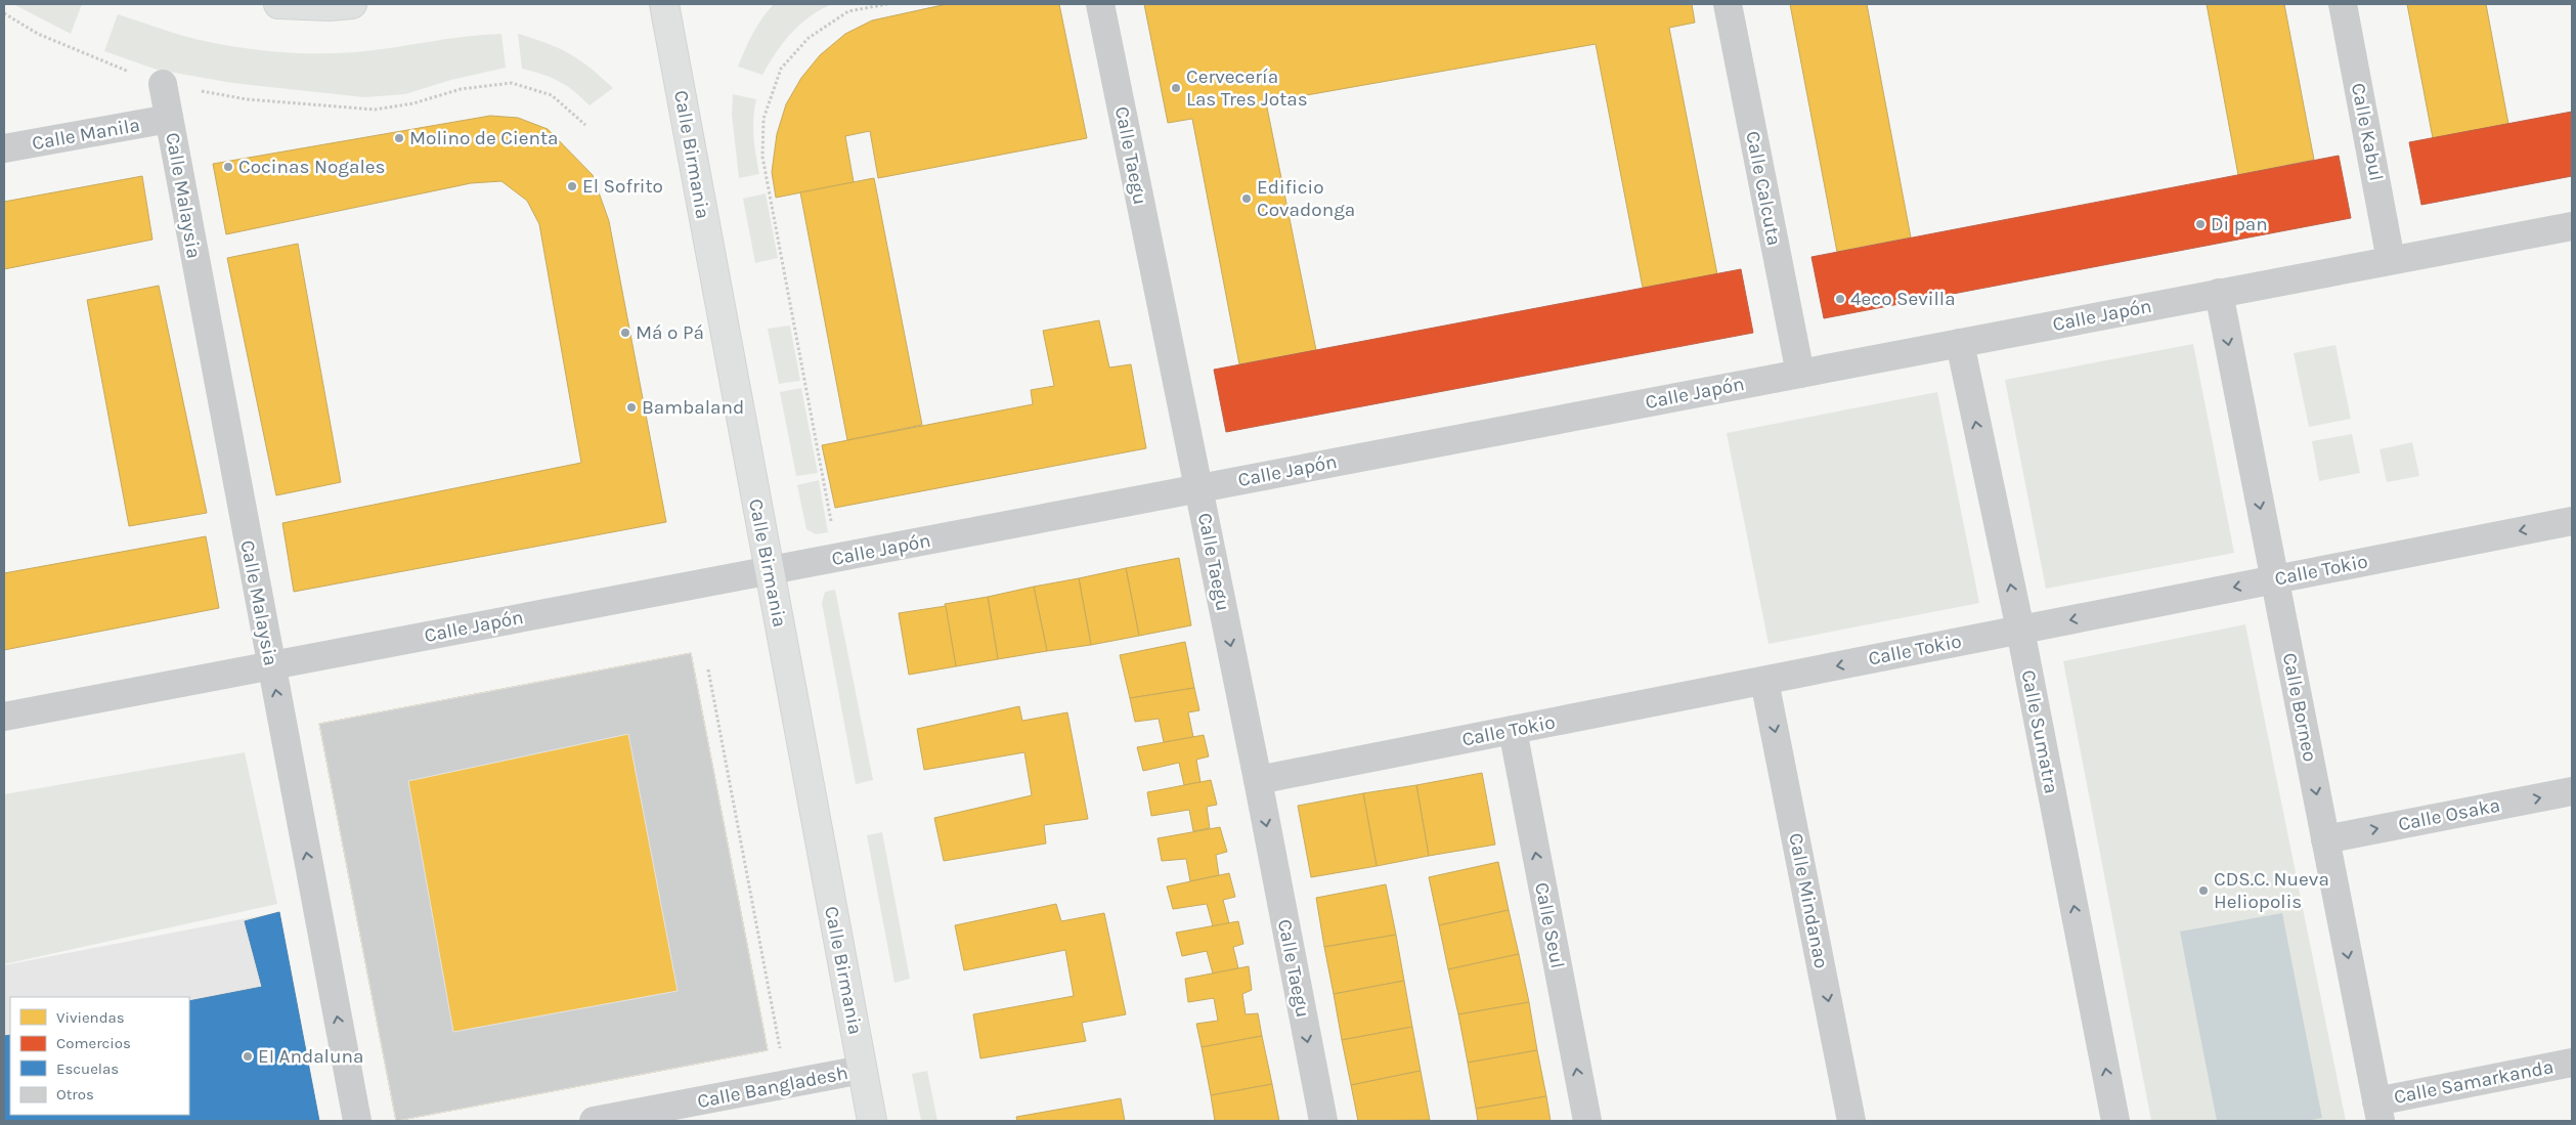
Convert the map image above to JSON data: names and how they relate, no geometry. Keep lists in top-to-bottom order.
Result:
{
  "streets": {
    "street": [
      "Calle Kabul",
      "Calle Manila",
      "Calle Birmania",
      "Calle Taegu",
      "Calle Calcuta",
      "Calle Malaysia",
      "Calle Japón",
      "Calle Tokio",
      "Calle Borneo",
      "Calle Sumatra",
      "Calle Osaka",
      "Calle Mindanao",
      "Calle Seul",
      "Calle Samarkanda",
      "Calle Bangladesh"
    ]
  },
  "crossings": [
    ["Calle Kabul", "Calle Japón"],
    ["Calle Manila", "Calle Malaysia"],
    ["Calle Birmania", "Calle Japón"],
    ["Calle Birmania", "Calle Bangladesh"],
    ["Calle Taegu", "Calle Japón"],
    ["Calle Taegu", "Calle Tokio"],
    ["Calle Calcuta", "Calle Japón"],
    ["Calle Malaysia", "Calle Japón"],
    ["Calle Japón", "Calle Borneo"],
    ["Calle Japón", "Calle Sumatra"],
    ["Calle Tokio", "Calle Borneo"],
    ["Calle Tokio", "Calle Sumatra"],
    ["Calle Tokio", "Calle Mindanao"],
    ["Calle Tokio", "Calle Seul"],
    ["Calle Borneo", "Calle Osaka"],
    ["Calle Borneo", "Calle Samarkanda"]
  ],
  "one_way": [
    "Calle Taegu",
    "Calle Malaysia",
    "Calle Tokio",
    "Calle Borneo",
    "Calle Sumatra",
    "Calle Osaka",
    "Calle Mindanao",
    "Calle Seul"
  ],
  "places": [
    "Cervecería Las Tres Jotas",
    "Molino de Cienta",
    "Cocinas Nogales",
    "El Sofrito",
    "Edificio Covadonga",
    "Di pan",
    "4eco Sevilla",
    "Má o Pá",
    "Bambaland",
    "CDS.C. Nueva Heliopolis",
    "EI Andaluna"
  ],
  "legend": [
    "Viviendas",
    "Comercios",
    "Escuelas",
    "Otros"
  ]
}
